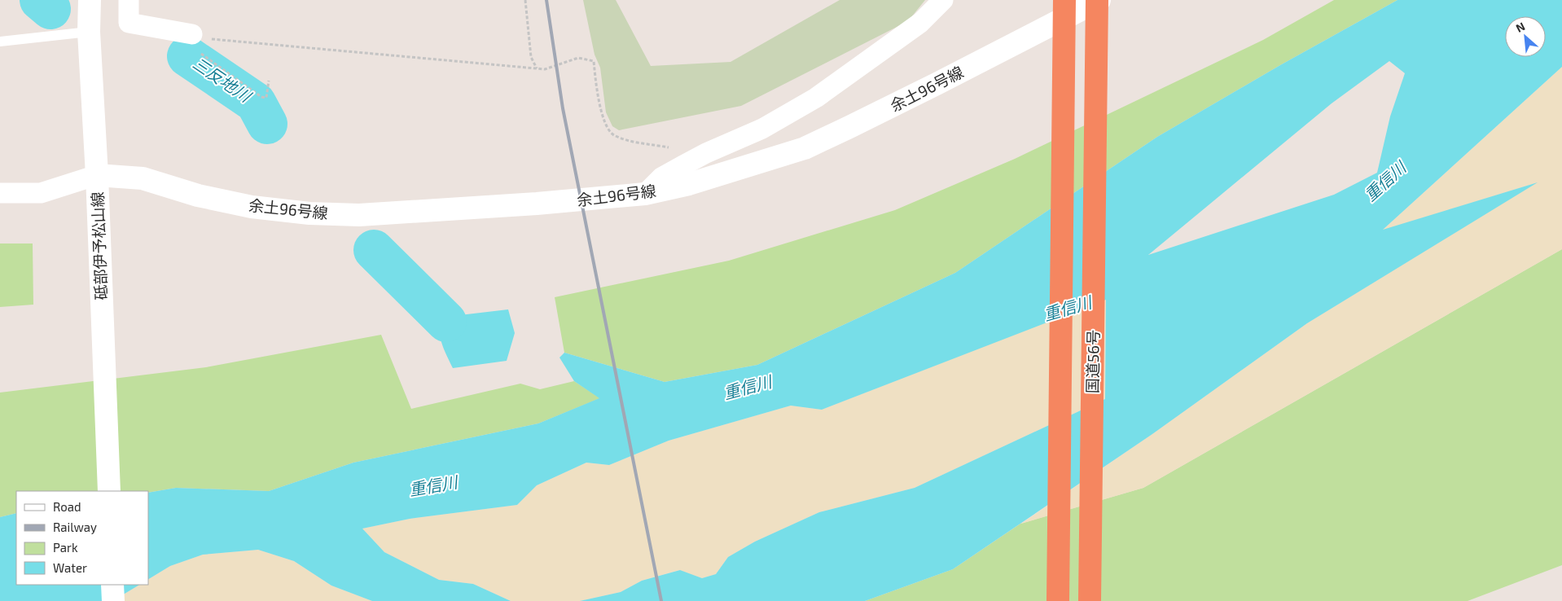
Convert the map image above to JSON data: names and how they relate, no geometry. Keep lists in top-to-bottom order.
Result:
{
  "streets": {
    "highway": ["国道56号"],
    "street": ["余土96号線", "砥部伊予松山線"]
  },
  "crossings": [
    ["余土96号線", "砥部伊予松山線"],
    ["余土96号線", "国道56号"]
  ],
  "water": ["三反地川", "重信川"],
  "legend": [
    "Road",
    "Railway",
    "Park",
    "Water"
  ],
  "north": "top left"
}
